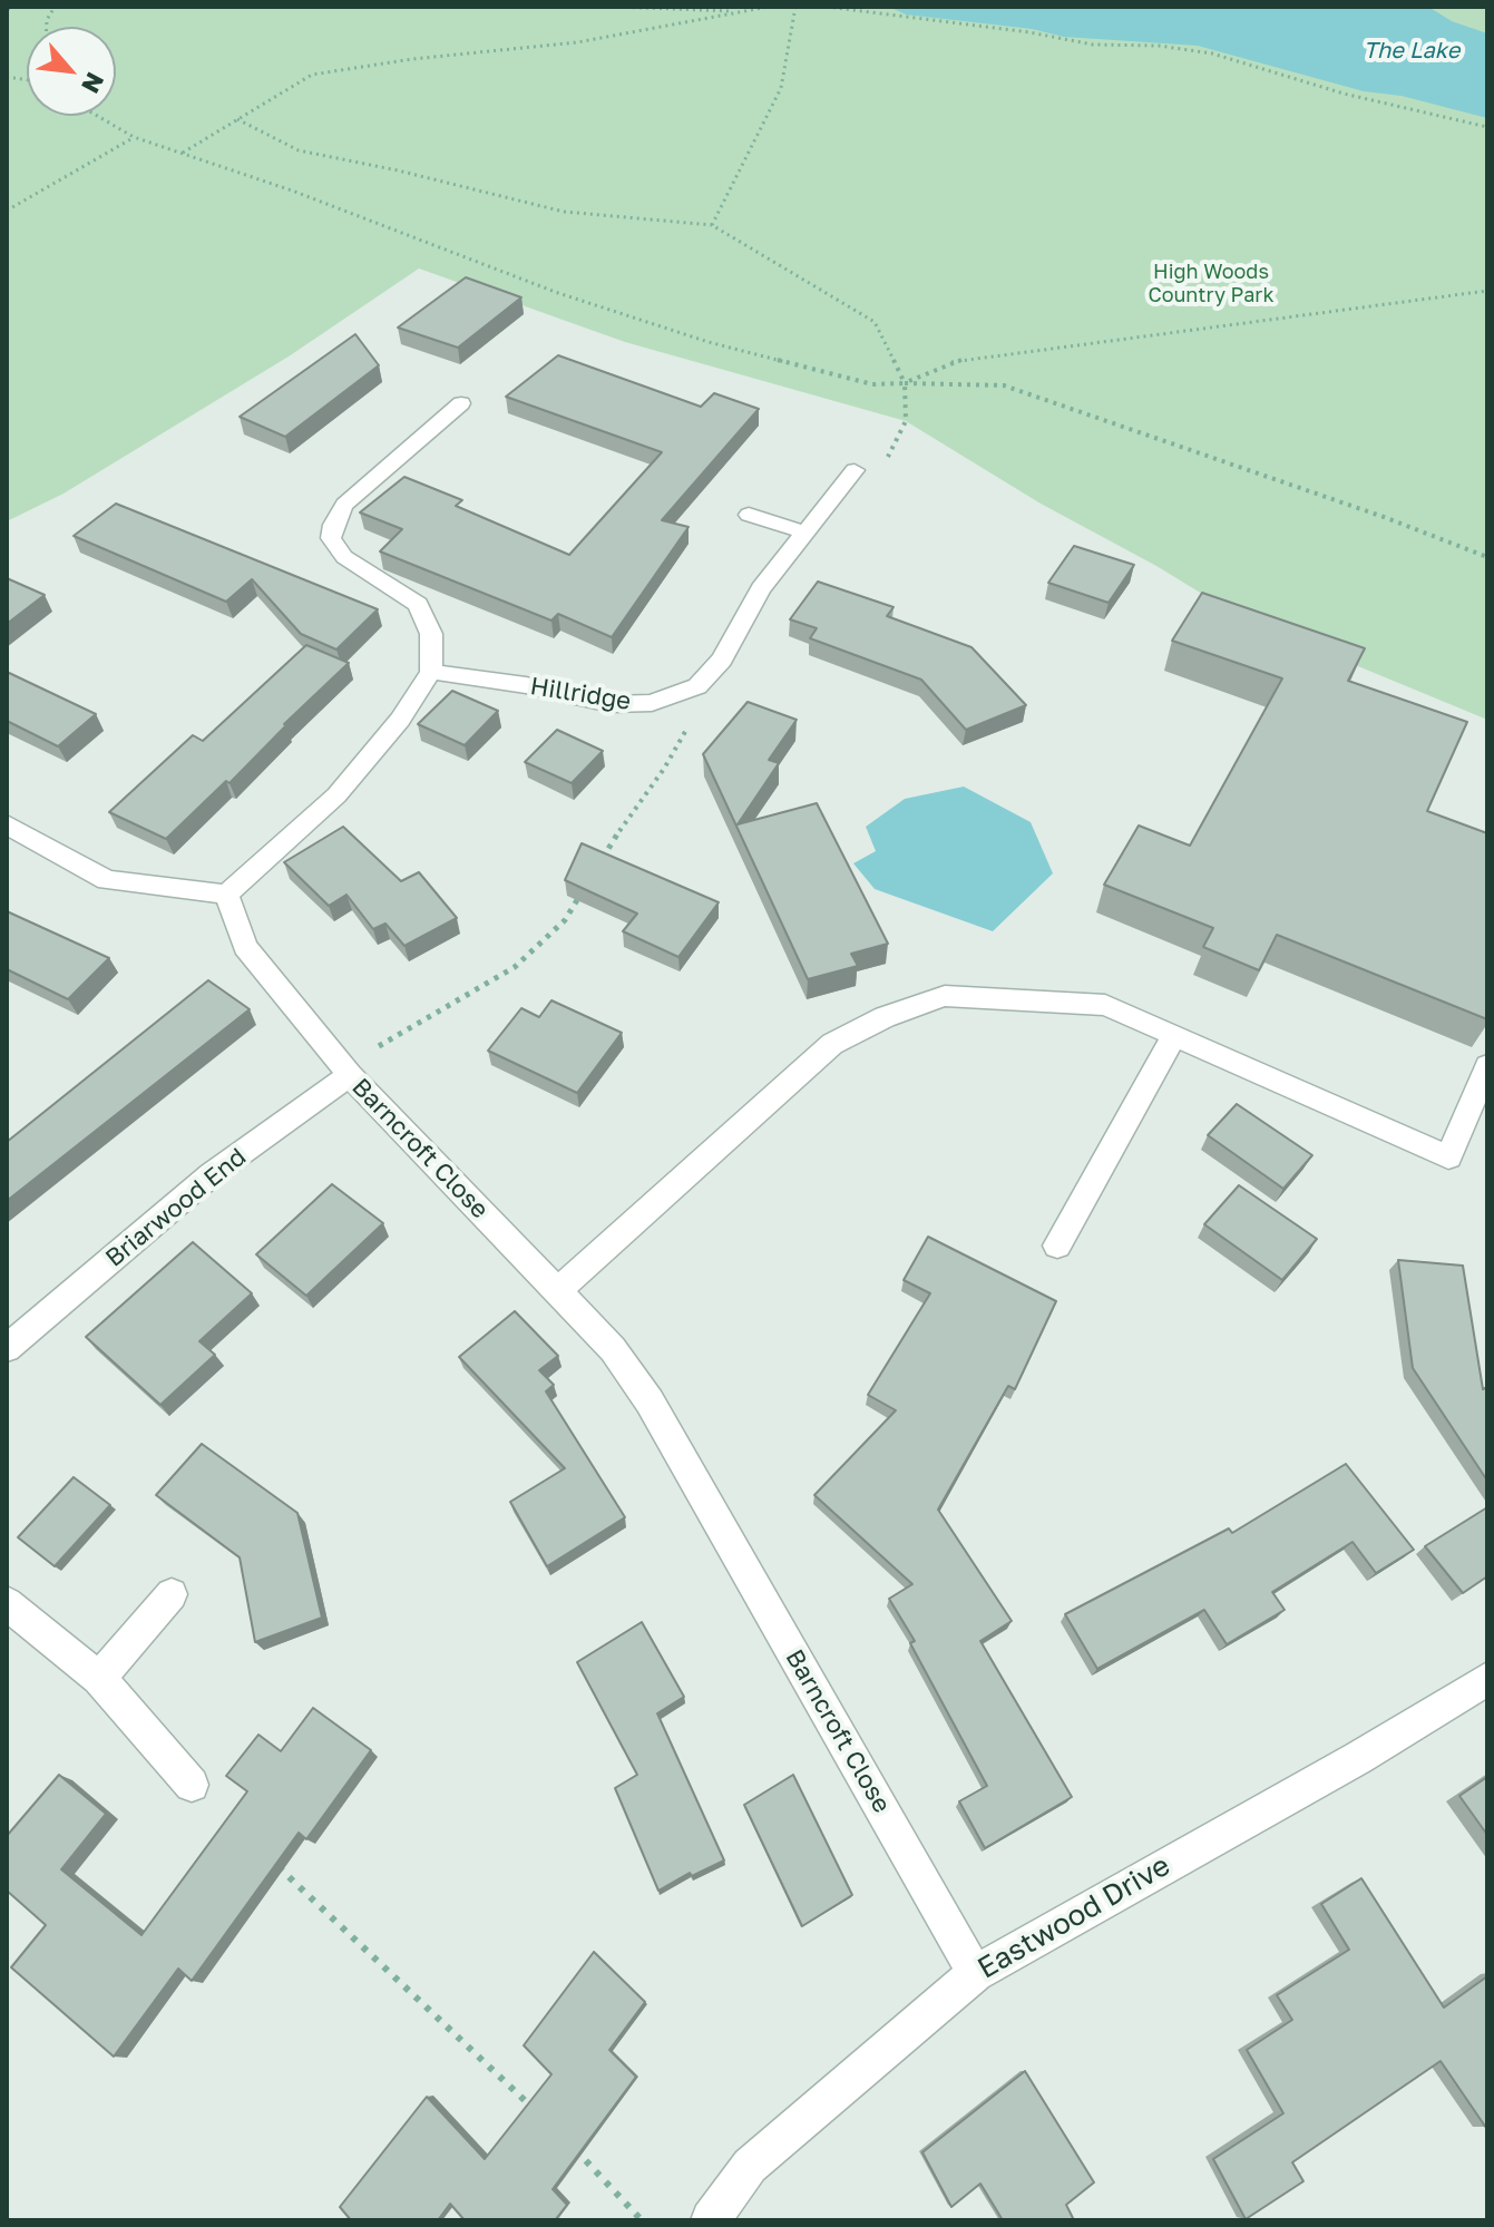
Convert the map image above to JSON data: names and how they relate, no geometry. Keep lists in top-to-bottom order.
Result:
{
  "streets": {
    "street": [
      "Hillridge",
      "Barncroft Close",
      "Briarwood End",
      "Eastwood Drive"
    ]
  },
  "crossings": [
    ["Barncroft Close", "Briarwood End"],
    ["Barncroft Close", "Eastwood Drive"]
  ],
  "water": ["The Lake"],
  "parks": ["High Woods Country Park"],
  "north": "bottom right"
}
